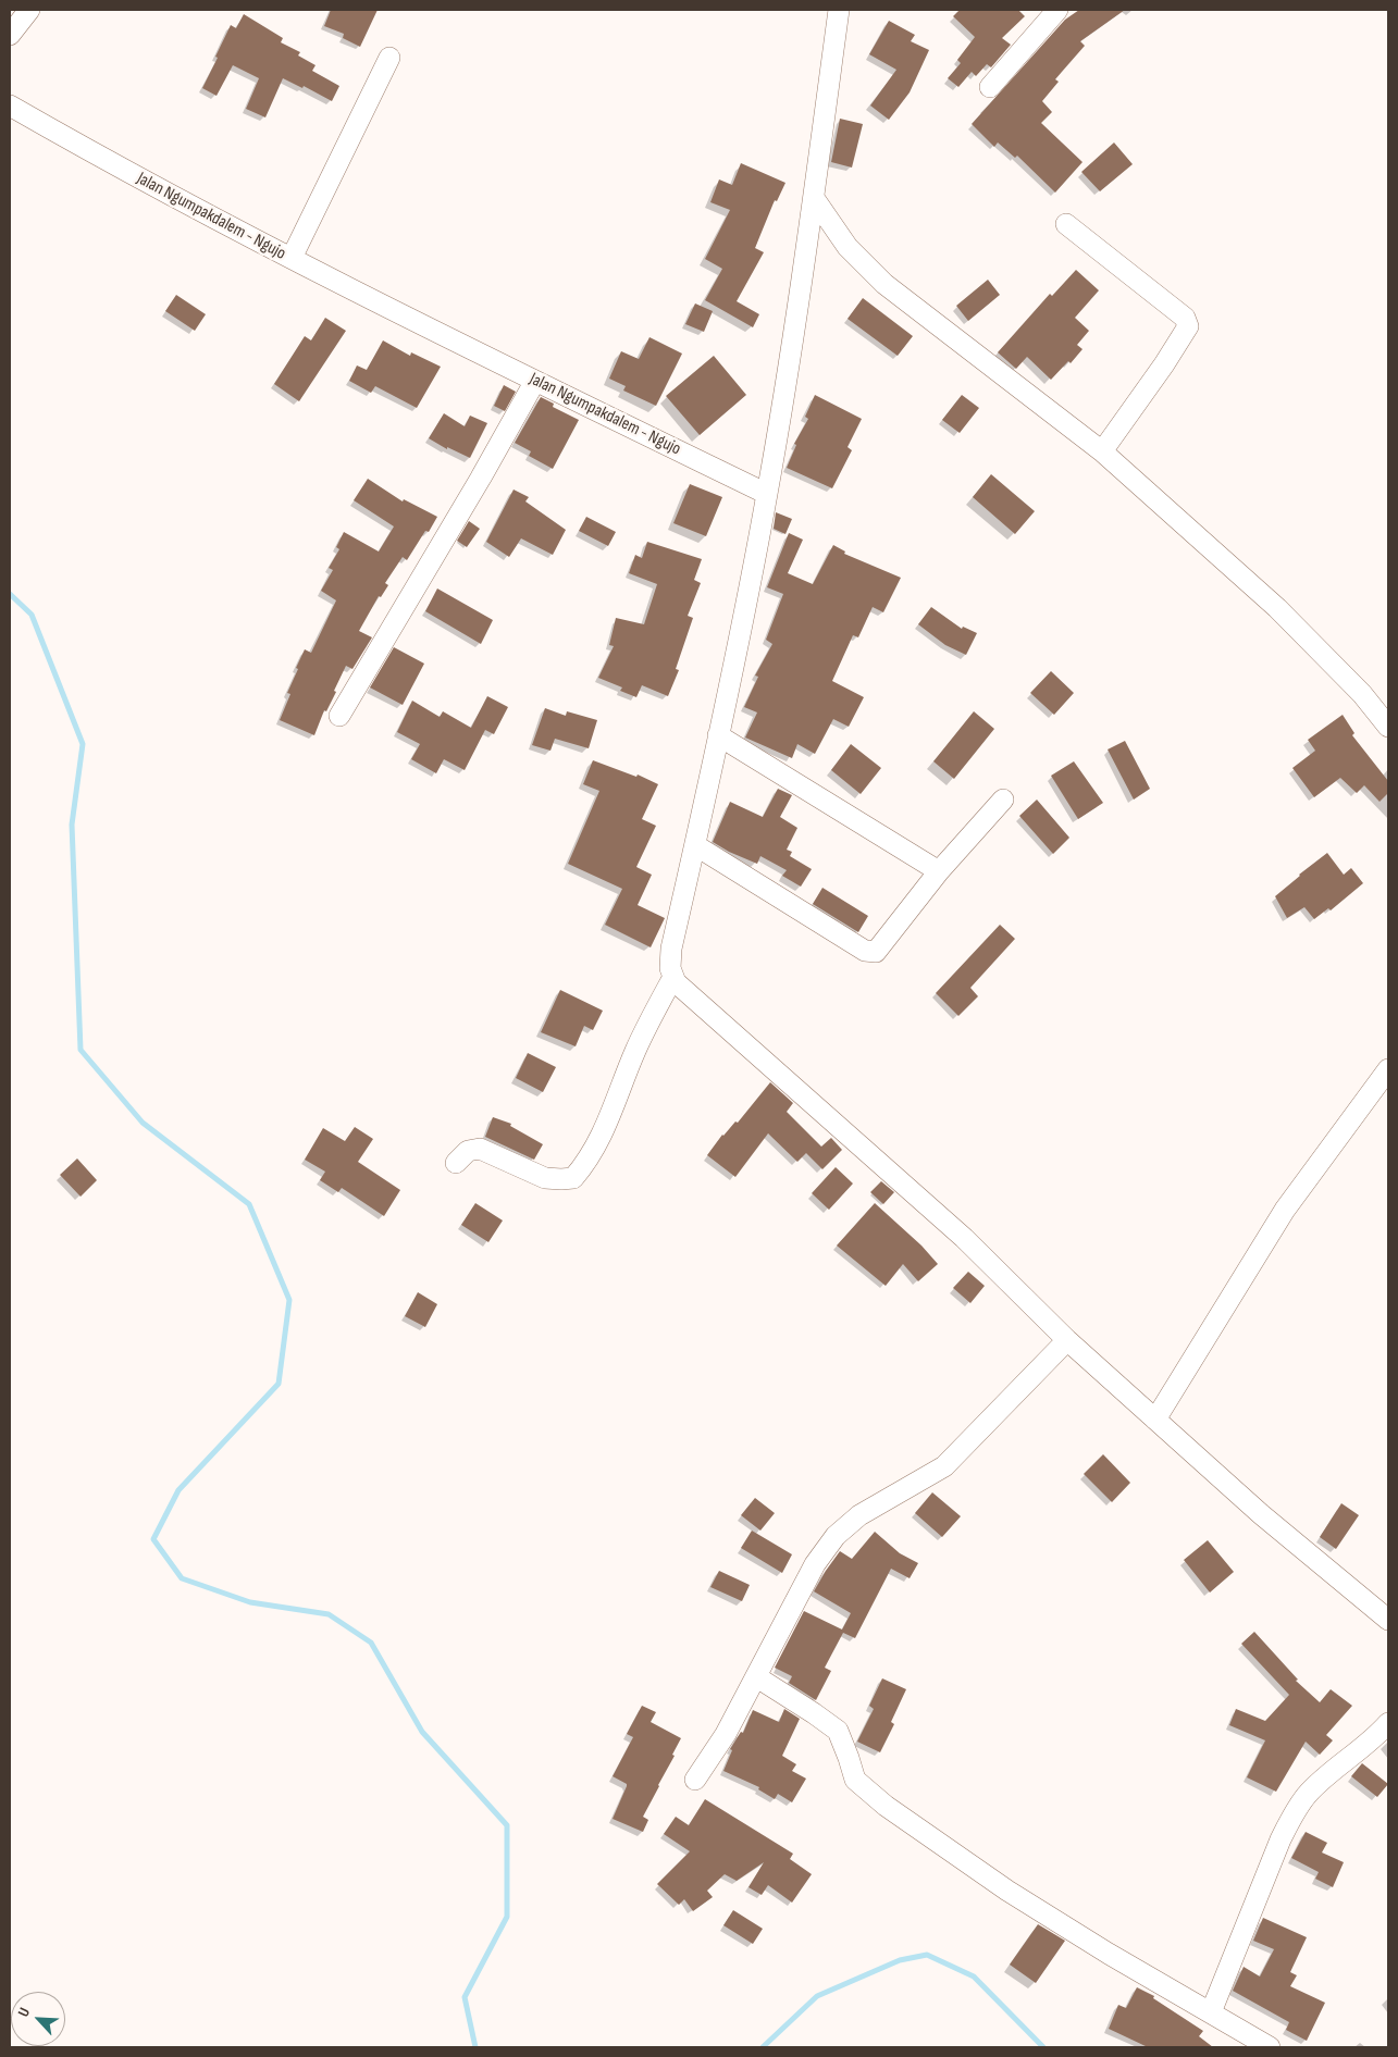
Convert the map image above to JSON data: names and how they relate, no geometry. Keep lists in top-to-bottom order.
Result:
{
  "streets": {
    "street": ["Jalan Ngumpakdalem - Ngujo"]
  },
  "north": "top left"
}
